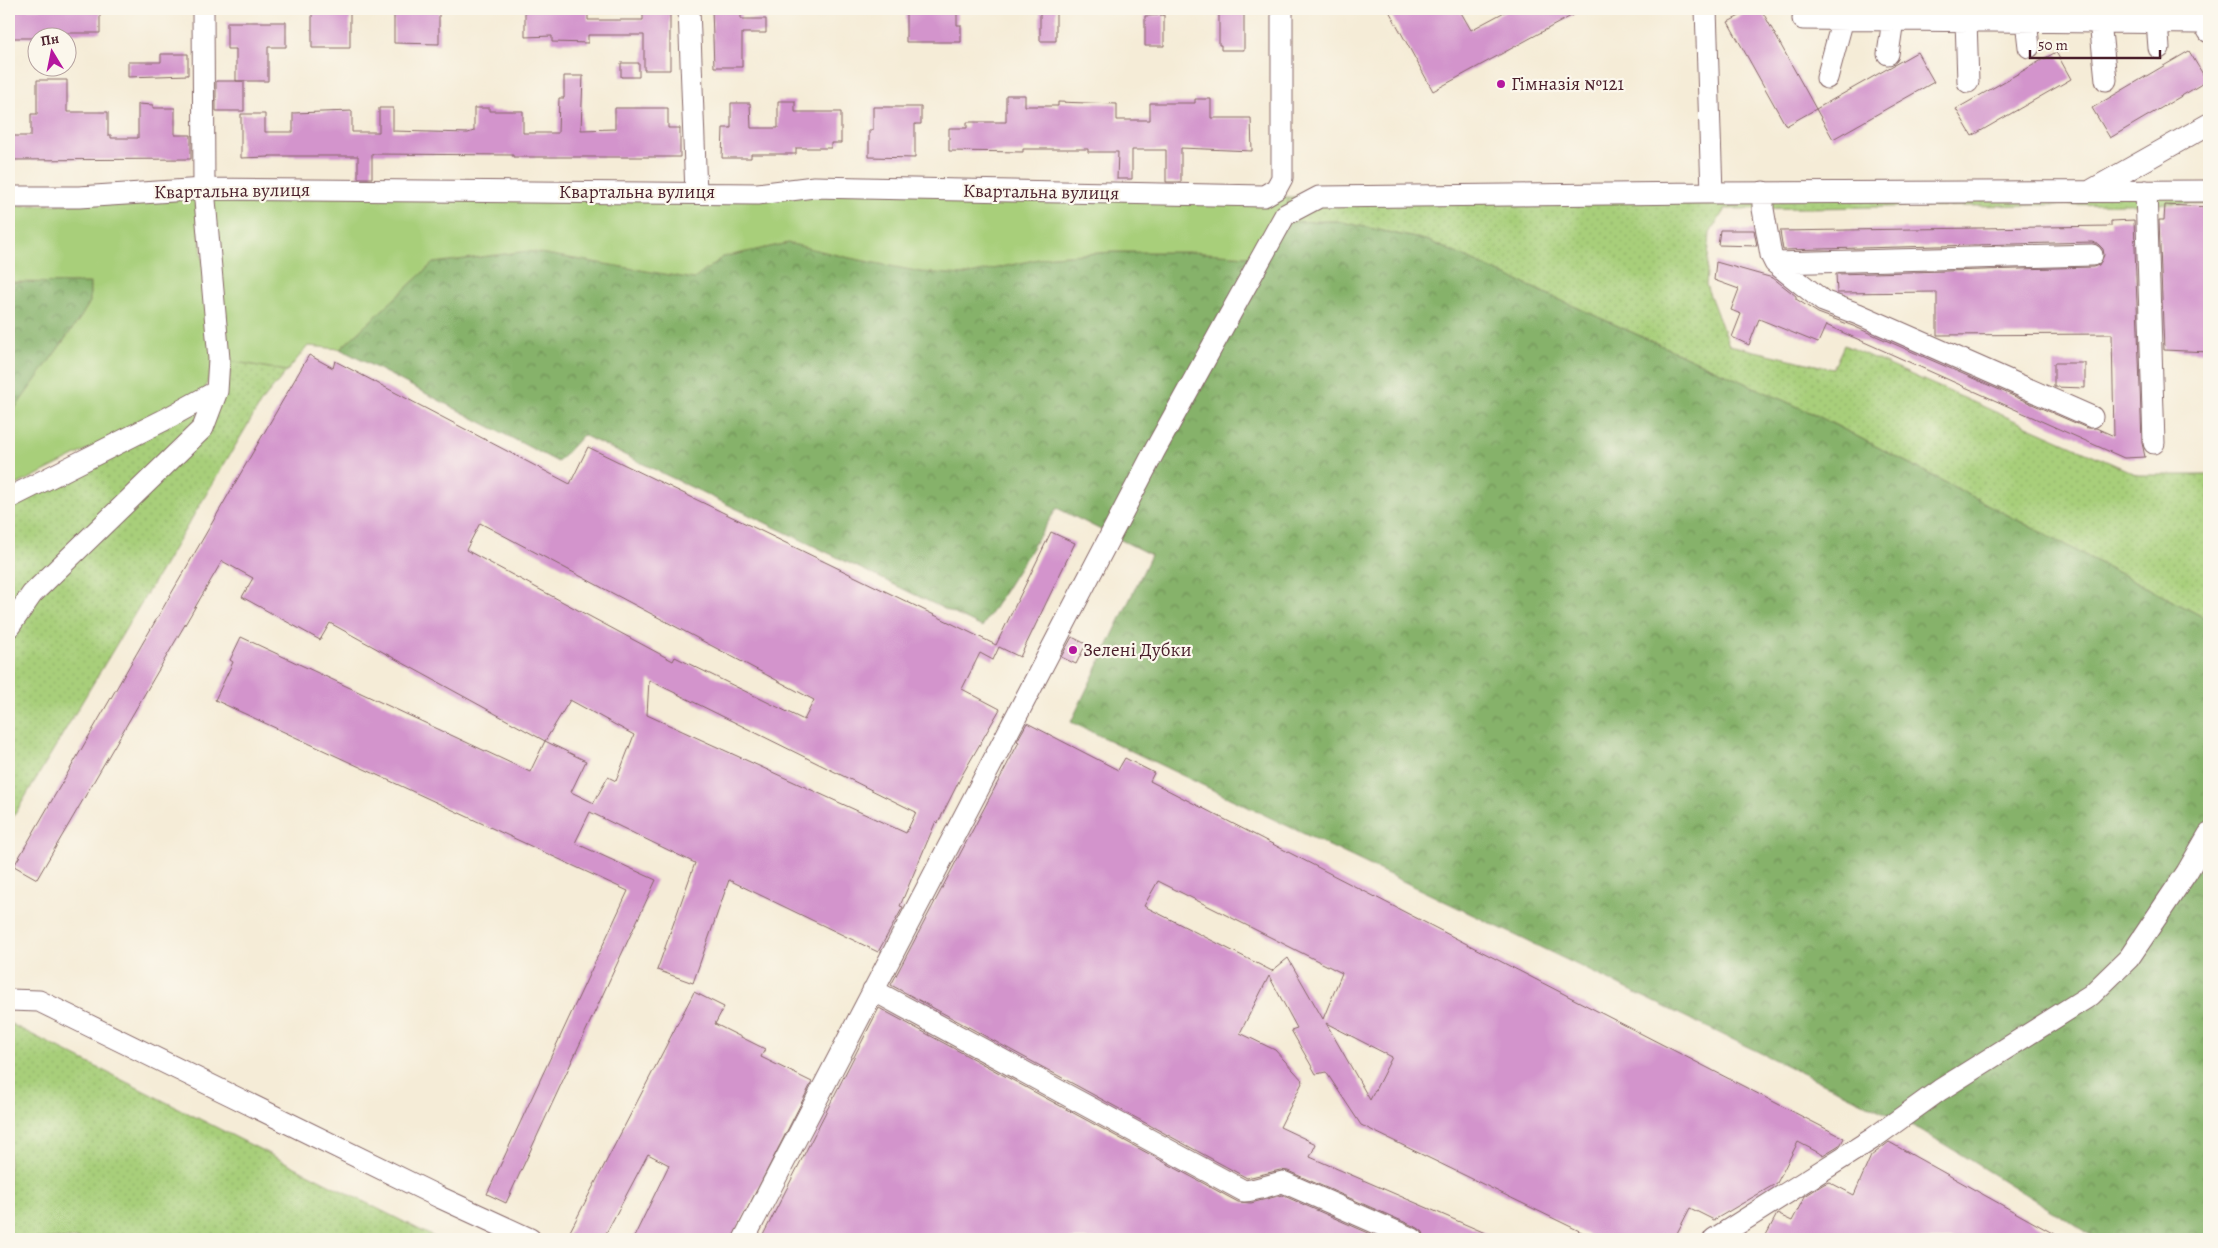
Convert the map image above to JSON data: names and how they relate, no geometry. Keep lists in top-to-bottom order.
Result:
{
  "streets": {
    "street": ["Квартальна вулиця"]
  },
  "places": ["Гімназія №121", "Зелені Дубки"],
  "scale_bar": "50 m",
  "north": "top"
}
